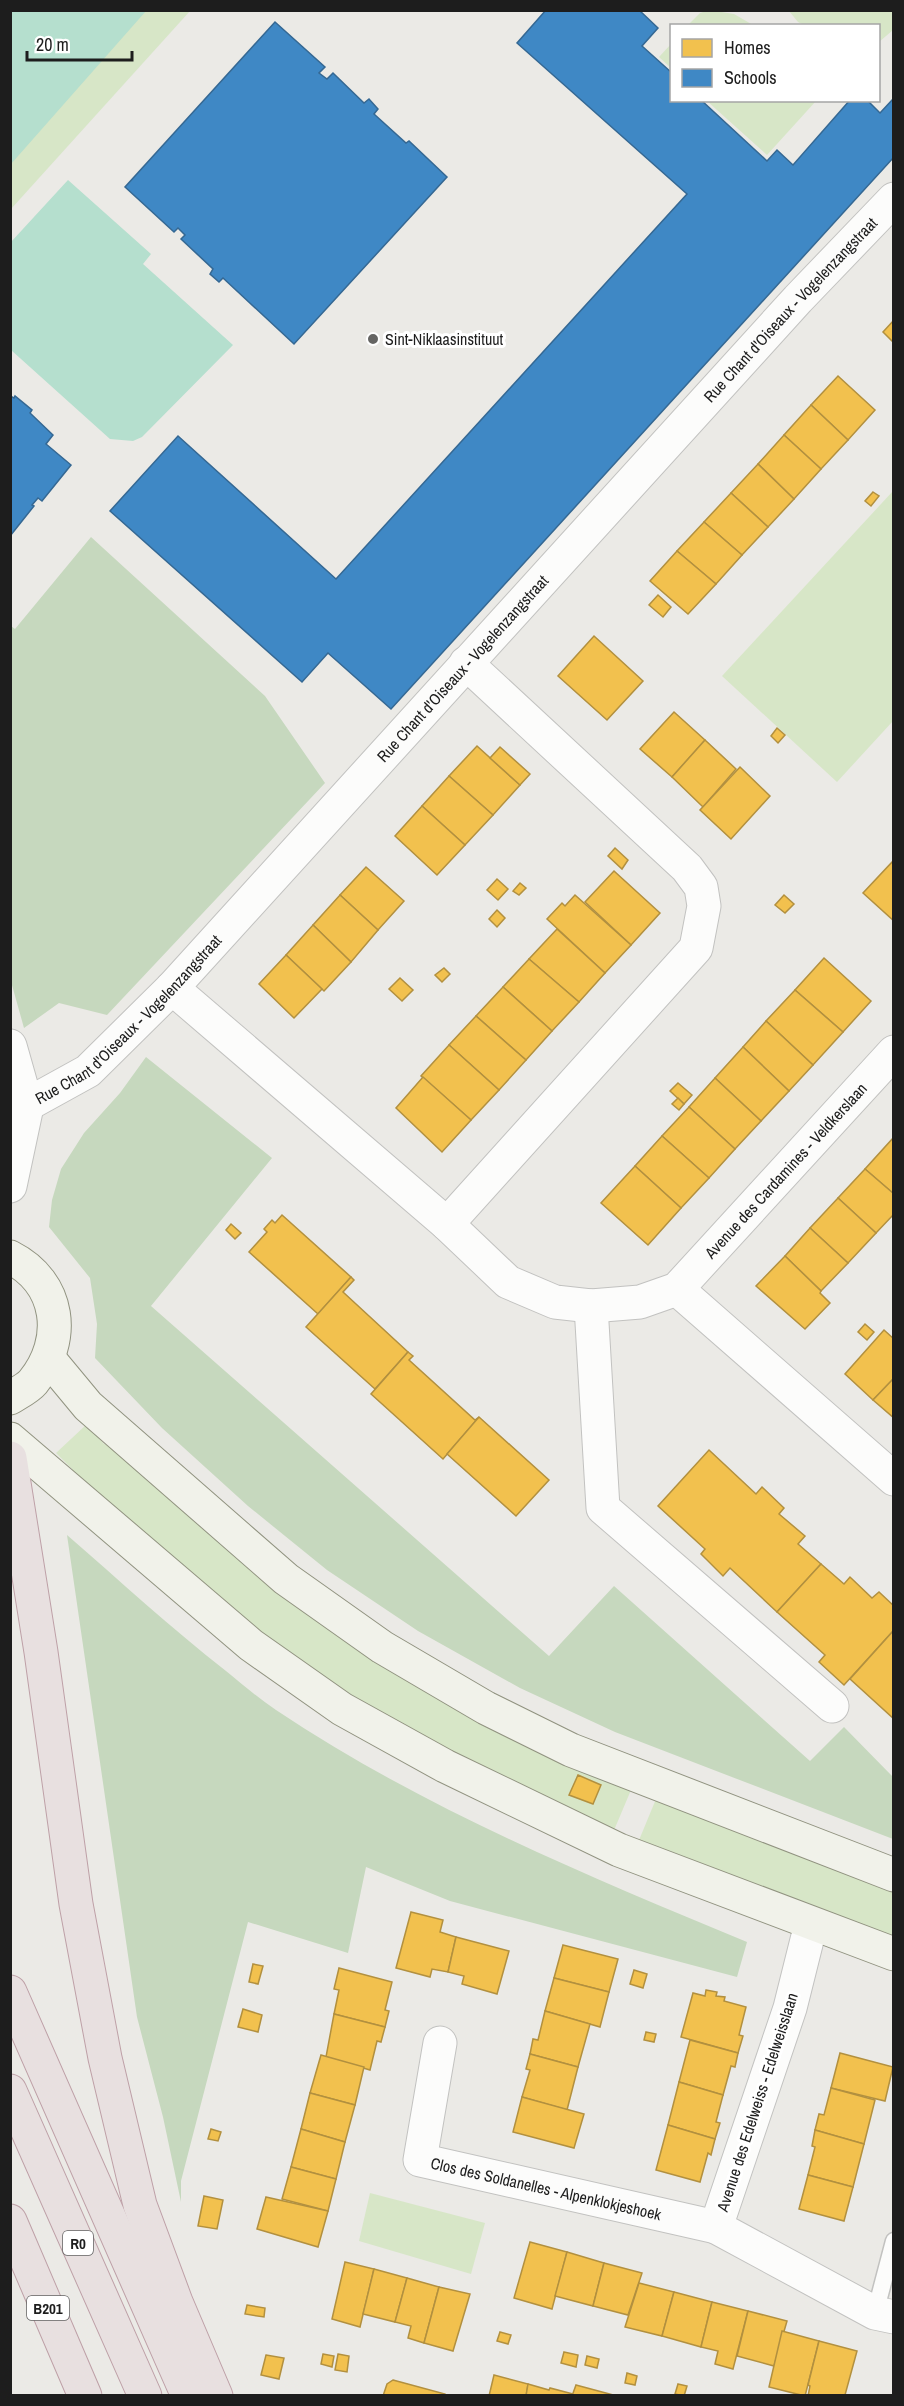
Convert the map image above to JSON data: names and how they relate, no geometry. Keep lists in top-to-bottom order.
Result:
{
  "streets": {
    "highway": ["R0", "B201"],
    "street": [
      "Rue Chant d'Oiseaux - Vogelenzangstraat",
      "Avenue des Cardamines - Veldkerslaan",
      "Avenue des Edelweiss - Edelweisslaan",
      "Clos des Soldanelles - Alpenklokjeshoek"
    ]
  },
  "crossings": [
    ["Avenue des Edelweiss - Edelweisslaan", "Clos des Soldanelles - Alpenklokjeshoek"]
  ],
  "places": ["Sint-Niklaasinstituut"],
  "legend": ["Homes", "Schools"],
  "scale_bar": "20 m"
}
